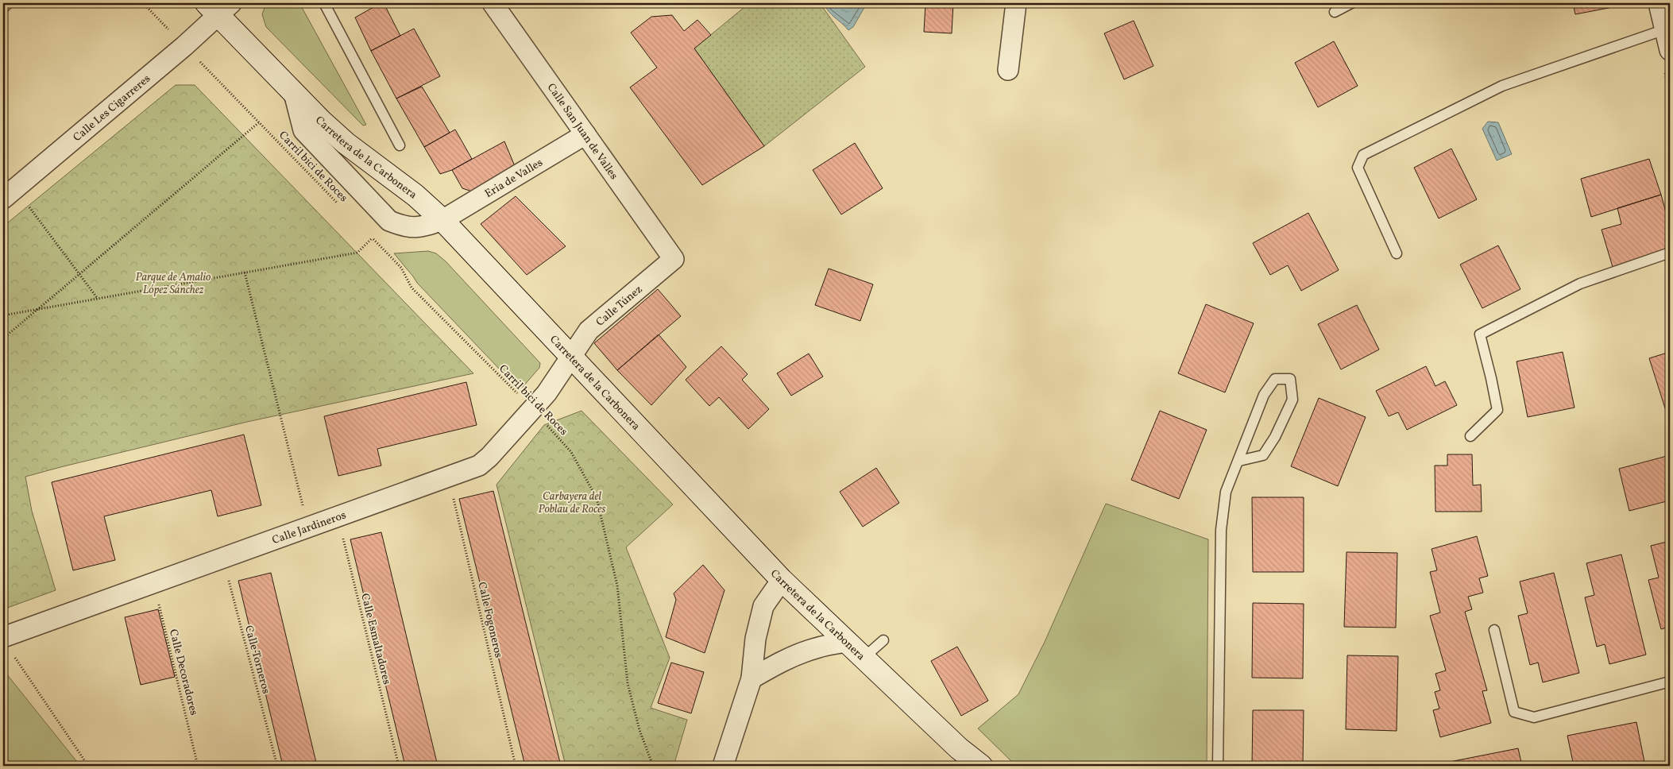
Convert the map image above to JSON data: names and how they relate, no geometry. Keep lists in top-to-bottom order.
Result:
{
  "streets": {
    "street": [
      "Calle Les Cigarreres",
      "Calle San Juan de Valles",
      "Carretera de la Carbonera",
      "Eria de Valles",
      "Calle Túnez",
      "Calle Jardineros"
    ],
    "path": [
      "Carril bici de Roces",
      "Calle Fogoneros",
      "Calle Esmaltadores",
      "Calle Torneros",
      "Calle Decoradores"
    ]
  },
  "crossings": [
    ["Calle Les Cigarreres", "Carretera de la Carbonera"],
    ["Calle San Juan de Valles", "Eria de Valles"],
    ["Calle San Juan de Valles", "Calle Túnez"],
    ["Carretera de la Carbonera", "Eria de Valles"],
    ["Carretera de la Carbonera", "Calle Túnez"],
    ["Carretera de la Carbonera", "Calle Jardineros"],
    ["Carril bici de Roces", "Calle Jardineros"],
    ["Calle Túnez", "Calle Jardineros"],
    ["Calle Jardineros", "Calle Fogoneros"],
    ["Calle Jardineros", "Calle Esmaltadores"],
    ["Calle Jardineros", "Calle Torneros"],
    ["Calle Jardineros", "Calle Decoradores"]
  ],
  "parks": ["Parque de Amalio López Sánchez", "Carbayera del Poblau de Roces"]
}
